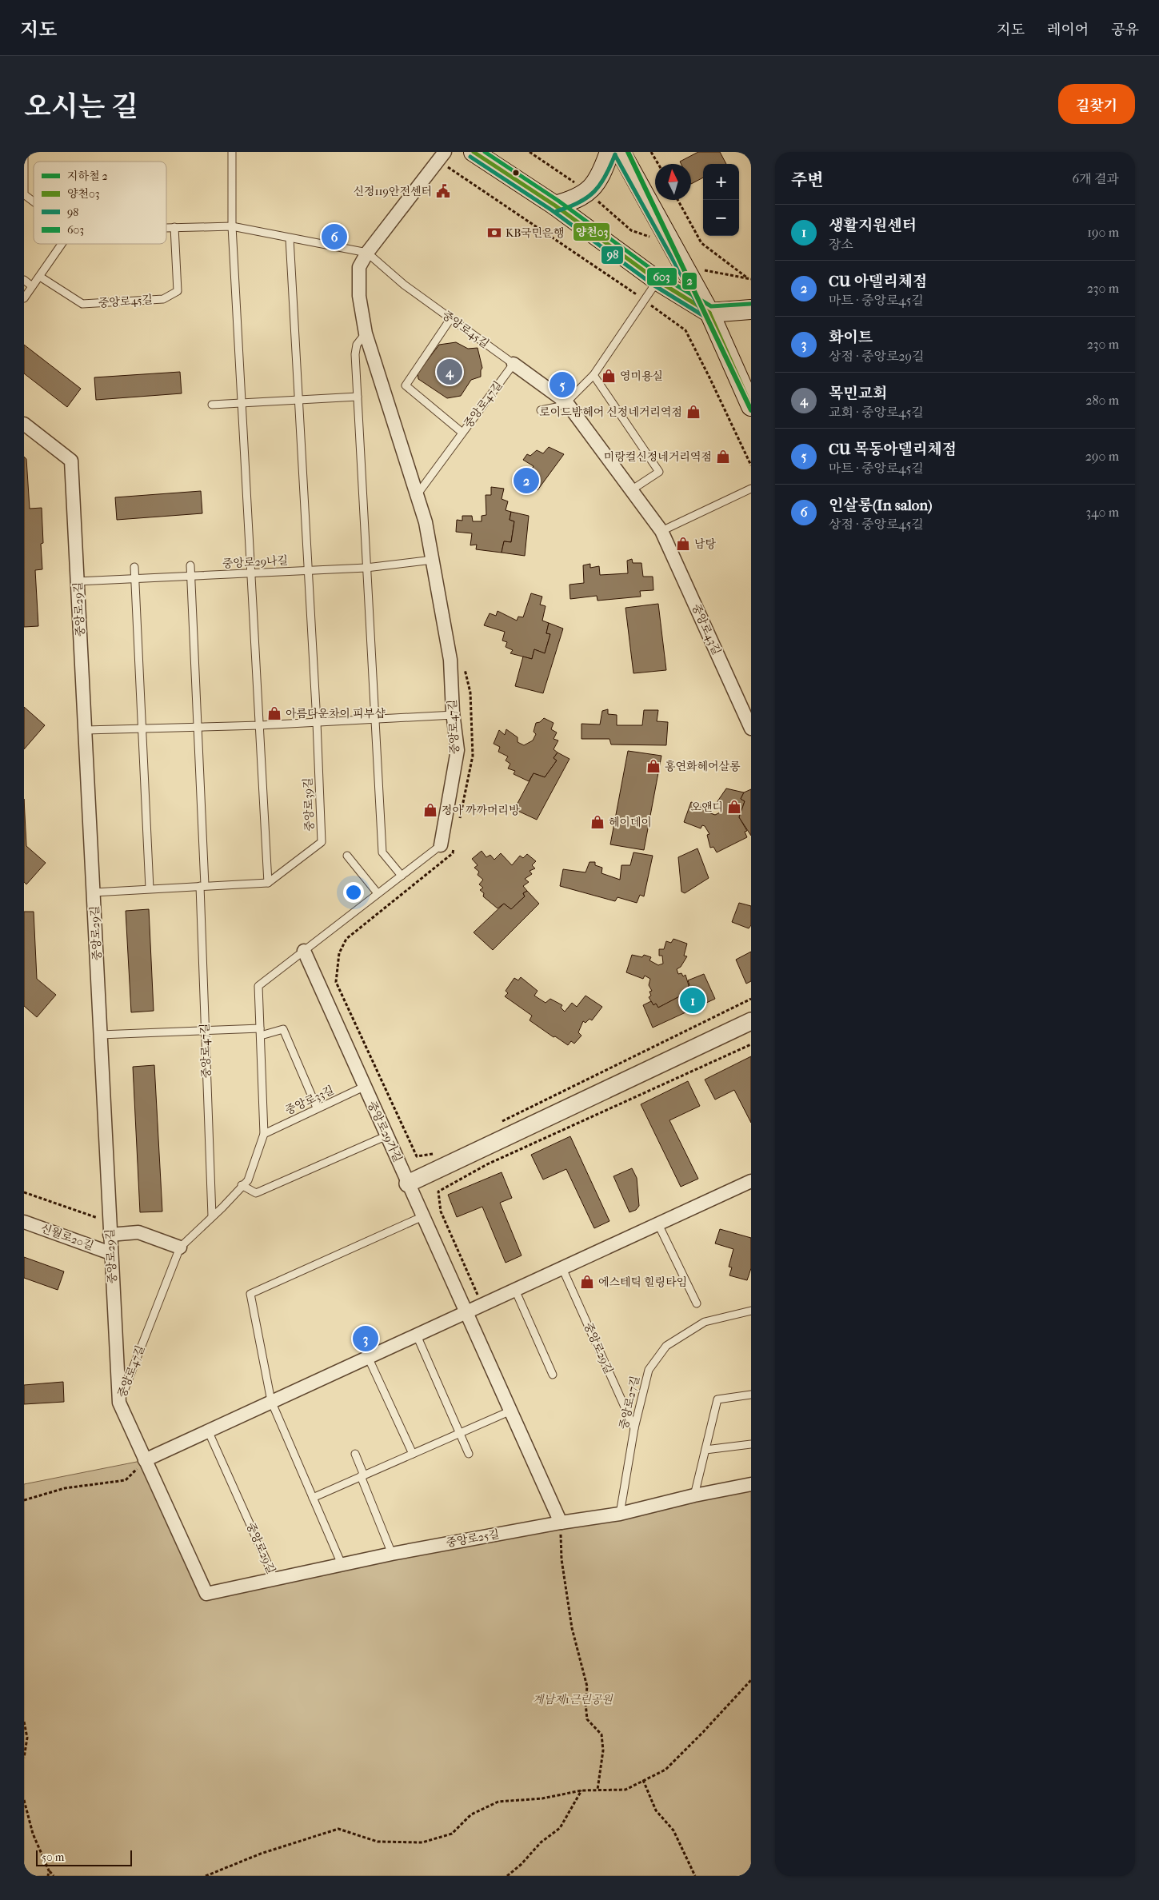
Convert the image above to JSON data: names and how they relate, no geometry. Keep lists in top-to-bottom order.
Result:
{
  "streets": {
    "street": [
      "중앙로45길",
      "중앙로47길",
      "중앙로29길",
      "중앙로43길",
      "중앙로29가길",
      "신월로20길",
      "중앙로25길"
    ],
    "lane": [
      "중앙로29나길",
      "중앙로39길",
      "중앙로33길",
      "중앙로27길"
    ]
  },
  "crossings": [
    ["중앙로45길", "중앙로47길"],
    ["중앙로45길", "중앙로43길"],
    ["중앙로47길", "중앙로29나길"],
    ["중앙로47길", "중앙로29길"],
    ["중앙로47길", "중앙로33길"],
    ["중앙로47길", "중앙로29가길"],
    ["중앙로29나길", "중앙로29길"],
    ["중앙로29나길", "중앙로39길"],
    ["중앙로29길", "신월로20길"],
    ["중앙로29길", "중앙로27길"],
    ["중앙로29길", "중앙로25길"],
    ["중앙로33길", "중앙로29가길"],
    ["중앙로27길", "중앙로25길"]
  ],
  "parks": ["계남제1근린공원"],
  "places": {
    "public building": ["신정119안전센터"],
    "bank": ["KB국민은행"],
    "shop": [
      "영미용실",
      "로이드밤헤어 신정네거리역점",
      "미랑컬신정네거리역점",
      "남탕",
      "아름다운차이 피부샵",
      "홍연화헤어살롱",
      "오앤디",
      "정아 까까머리방",
      "헤이데이",
      "에스테틱 힐링타임"
    ]
  },
  "lines": [
    "metro line 2",
    "transit line 양천03",
    "transit line 603",
    "transit line 98"
  ],
  "legend": [
    "지하철 2",
    "양천03",
    "98",
    "603"
  ],
  "scale_bar": "50 m",
  "north": "top",
  "page": {
    "header": "지도",
    "nav": ["지도", "레이어", "공유"],
    "title": "오시는 길",
    "buttons": "길찾기",
    "heading": ["주변", "6개 결과"],
    "map_buttons": ["+", "−"],
    "list": [
      {
        "mark": "1",
        "name": "생활지원센터",
        "note": "장소",
        "value": "190 m"
      },
      {
        "mark": "2",
        "name": "CU 아델리체점",
        "note": "마트 · 중앙로45길",
        "value": "230 m"
      },
      {
        "mark": "3",
        "name": "화이트",
        "note": "상점 · 중앙로29길",
        "value": "230 m"
      },
      {
        "mark": "4",
        "name": "목민교회",
        "note": "교회 · 중앙로45길",
        "value": "280 m"
      },
      {
        "mark": "5",
        "name": "CU 목동아델리체점",
        "note": "마트 · 중앙로45길",
        "value": "290 m"
      },
      {
        "mark": "6",
        "name": "인살롱(In salon)",
        "note": "상점 · 중앙로45길",
        "value": "340 m"
      }
    ],
    "pins": [
      "6",
      "4",
      "5",
      "2",
      "1",
      "3"
    ],
    "scale": "50 m"
  }
}
